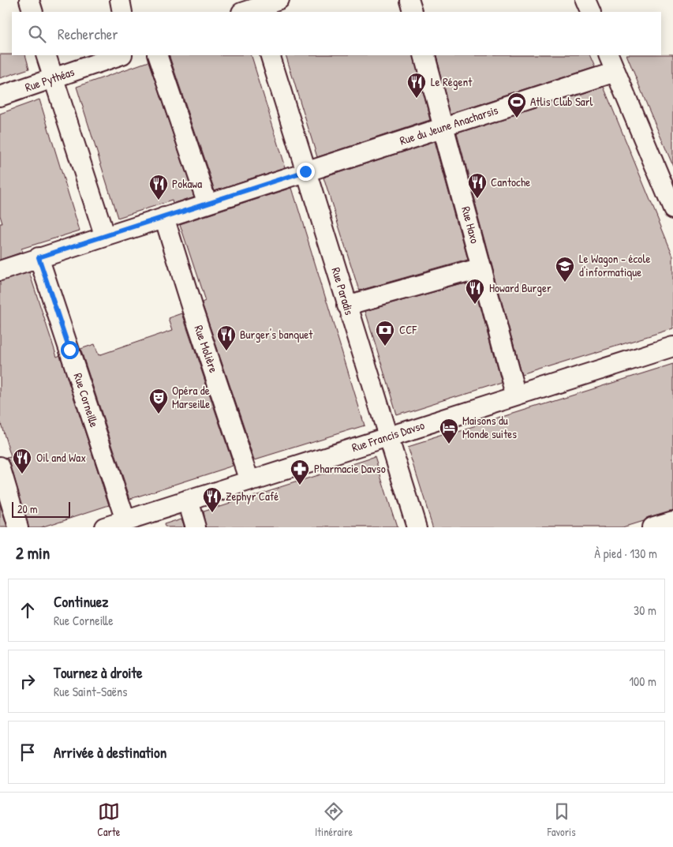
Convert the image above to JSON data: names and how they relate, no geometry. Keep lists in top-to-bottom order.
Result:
{
  "streets": {
    "street": [
      "Rue Pythéas",
      "Rue du Jeune Anacharsis",
      "Rue Haxo",
      "Rue Paradis",
      "Rue Molière",
      "Rue Corneille",
      "Rue Francis Davso"
    ]
  },
  "crossings": [
    ["Rue du Jeune Anacharsis", "Rue Haxo"],
    ["Rue du Jeune Anacharsis", "Rue Paradis"],
    ["Rue du Jeune Anacharsis", "Rue Molière"],
    ["Rue du Jeune Anacharsis", "Rue Corneille"],
    ["Rue Haxo", "Rue Francis Davso"],
    ["Rue Paradis", "Rue Francis Davso"],
    ["Rue Molière", "Rue Francis Davso"],
    ["Rue Corneille", "Rue Francis Davso"]
  ],
  "places": {
    "restaurant": [
      "Le Régent",
      "Cantoche",
      "Pokawa",
      "Howard Burger",
      "Burger's banquet",
      "Oil and Wax",
      "Zephyr Café"
    ],
    "sports": ["Atlis Club Sarl"],
    "school or university": ["Le Wagon - école d'informatique"],
    "bank": ["CCF"],
    "theatre": ["Opéra de Marseille"],
    "hotel": ["Maisons du Monde suites"],
    "pharmacy": ["Pharmacie Davso"]
  },
  "scale_bar": "20 m",
  "page": {
    "search": "Rechercher",
    "scale": "20 m",
    "heading": ["2 min", "À pied · 130 m"],
    "list": [
      ["Continuez", "Rue Corneille", "30 m"],
      ["Tournez à droite", "Rue Saint-Saëns", "100 m"],
      "Arrivée à destination"
    ],
    "nav": ["Carte", "Itinéraire", "Favoris"]
  }
}
